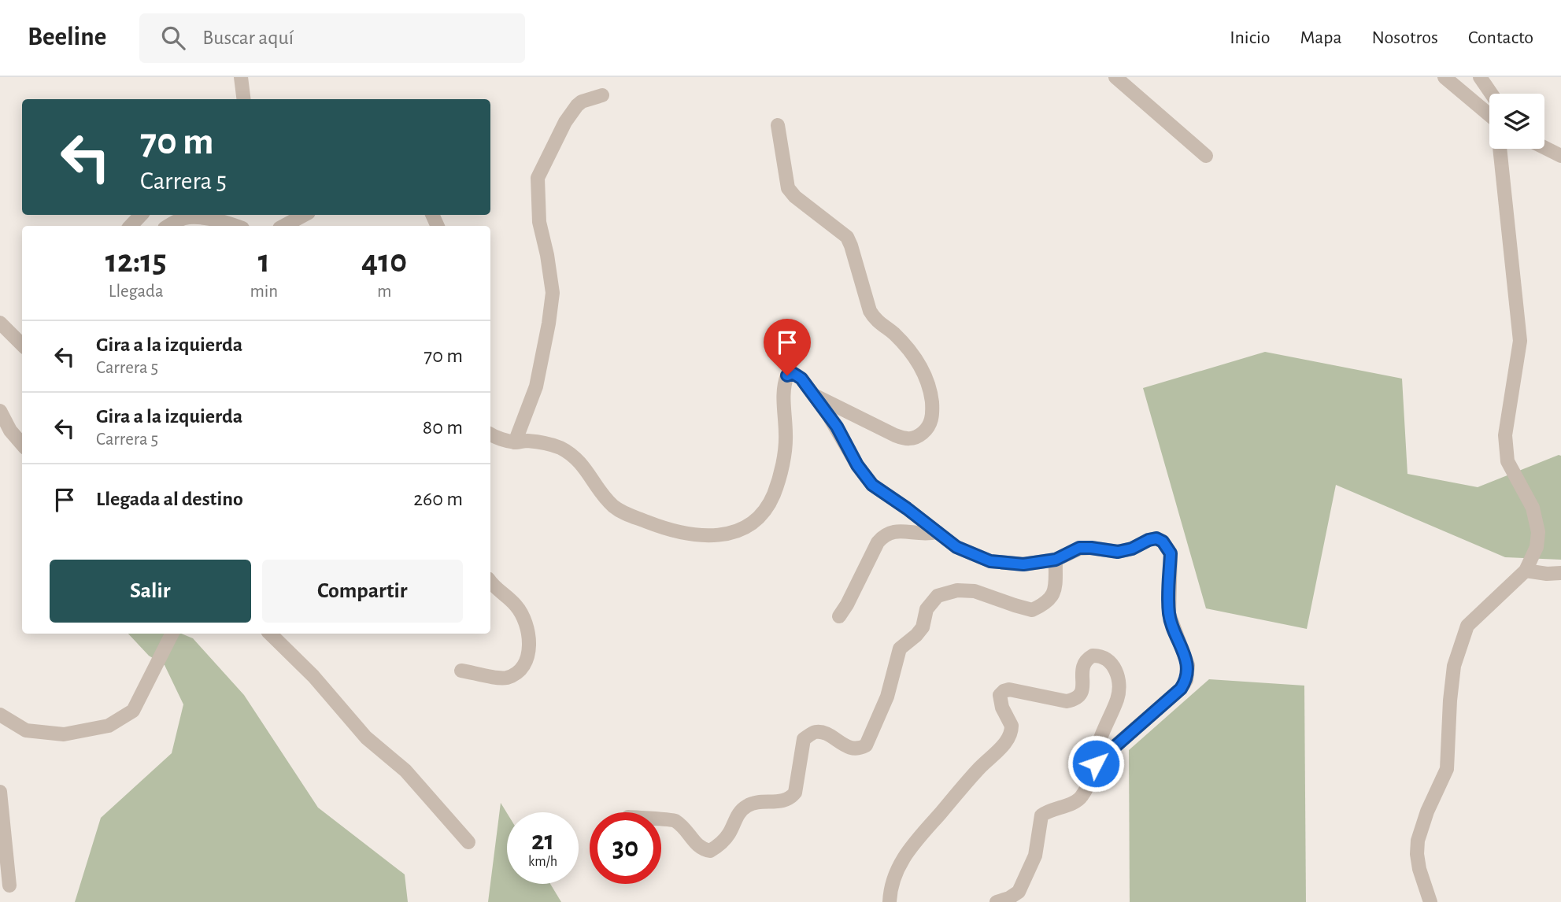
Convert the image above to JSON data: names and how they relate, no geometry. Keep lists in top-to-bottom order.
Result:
{
  "page": {
    "header": "Beeline",
    "search": "Buscar aquí",
    "nav": [
      "Inicio",
      "Mapa",
      "Nosotros",
      "Contacto"
    ],
    "turn": ["70 m", "Carrera 5"],
    "eta": [
      "12:15",
      "Llegada",
      "1",
      "min",
      "410",
      "m"
    ],
    "list": [
      {
        "name": "Gira a la izquierda",
        "note": "Carrera 5",
        "value": "70 m"
      },
      {
        "name": "Gira a la izquierda",
        "note": "Carrera 5",
        "value": "80 m"
      },
      {
        "name": "Llegada al destino",
        "value": "260 m"
      }
    ],
    "buttons": ["Salir", "Compartir"],
    "speed": "21 km/h",
    "limit": "30"
  }
}
